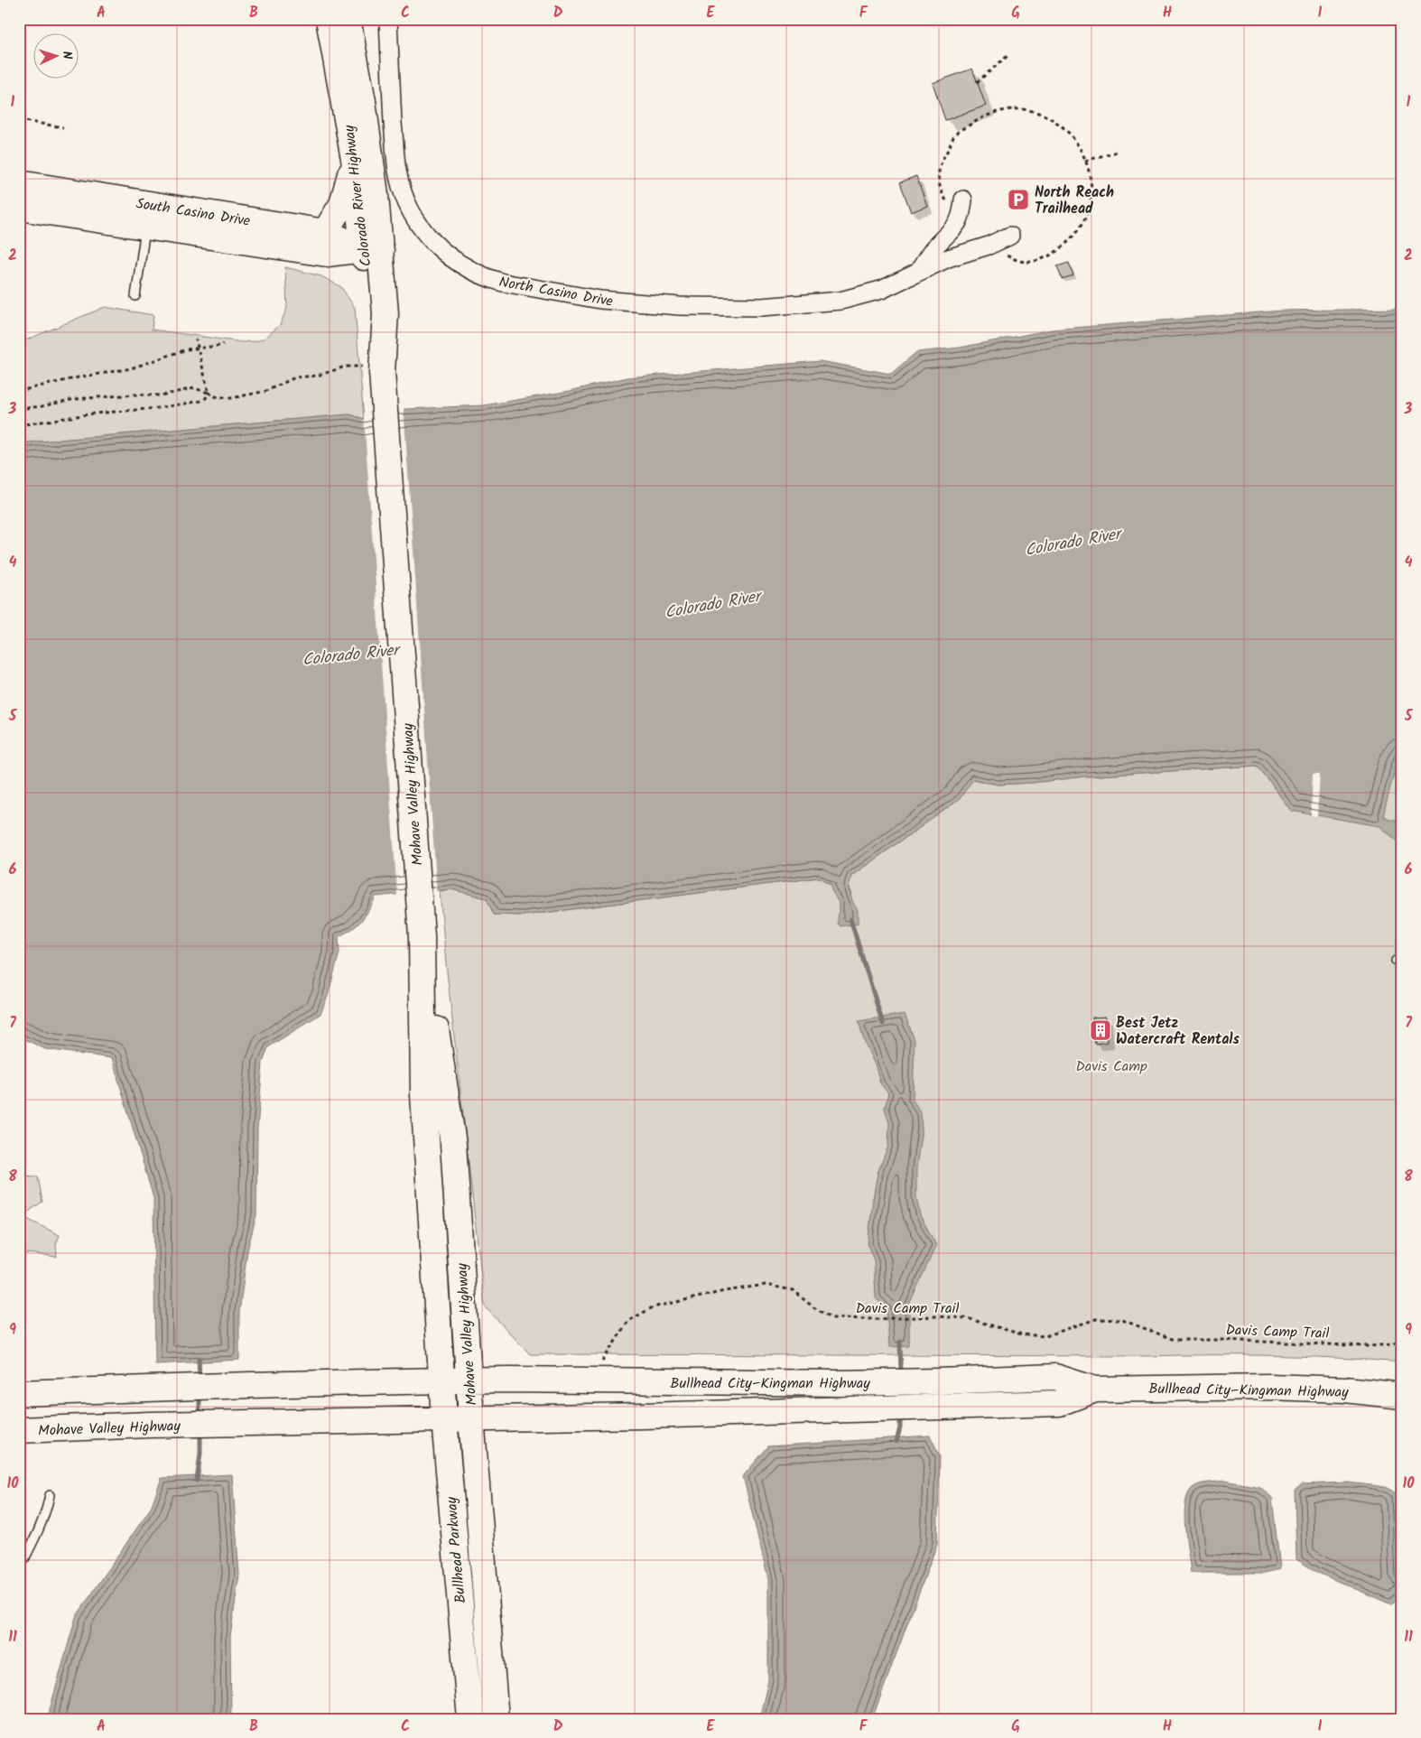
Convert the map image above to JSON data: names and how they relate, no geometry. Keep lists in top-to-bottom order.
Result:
{
  "streets": {
    "main road": [
      "Colorado River Highway",
      "South Casino Drive",
      "Mohave Valley Highway",
      "Bullhead City–Kingman Highway",
      "Bullhead Parkway"
    ],
    "street": ["North Casino Drive"],
    "path": ["Davis Camp Trail"]
  },
  "crossings": [
    ["Colorado River Highway", "South Casino Drive"],
    ["Colorado River Highway", "Mohave Valley Highway"],
    ["Mohave Valley Highway", "Bullhead City–Kingman Highway"],
    ["Mohave Valley Highway", "Bullhead Parkway"],
    ["Bullhead City–Kingman Highway", "Bullhead Parkway"]
  ],
  "water": ["Colorado River"],
  "parks": ["Davis Camp"],
  "places": {
    "parking": ["North Reach Trailhead"],
    "building": ["Best Jetz Watercraft Rentals"]
  },
  "north": "right",
  "grid": {
    "columns": [
      "A",
      "B",
      "C",
      "D",
      "E",
      "F",
      "G",
      "H",
      "I"
    ],
    "rows": [
      "1",
      "2",
      "3",
      "4",
      "5",
      "6",
      "7",
      "8",
      "9",
      "10",
      "11"
    ]
  }
}
